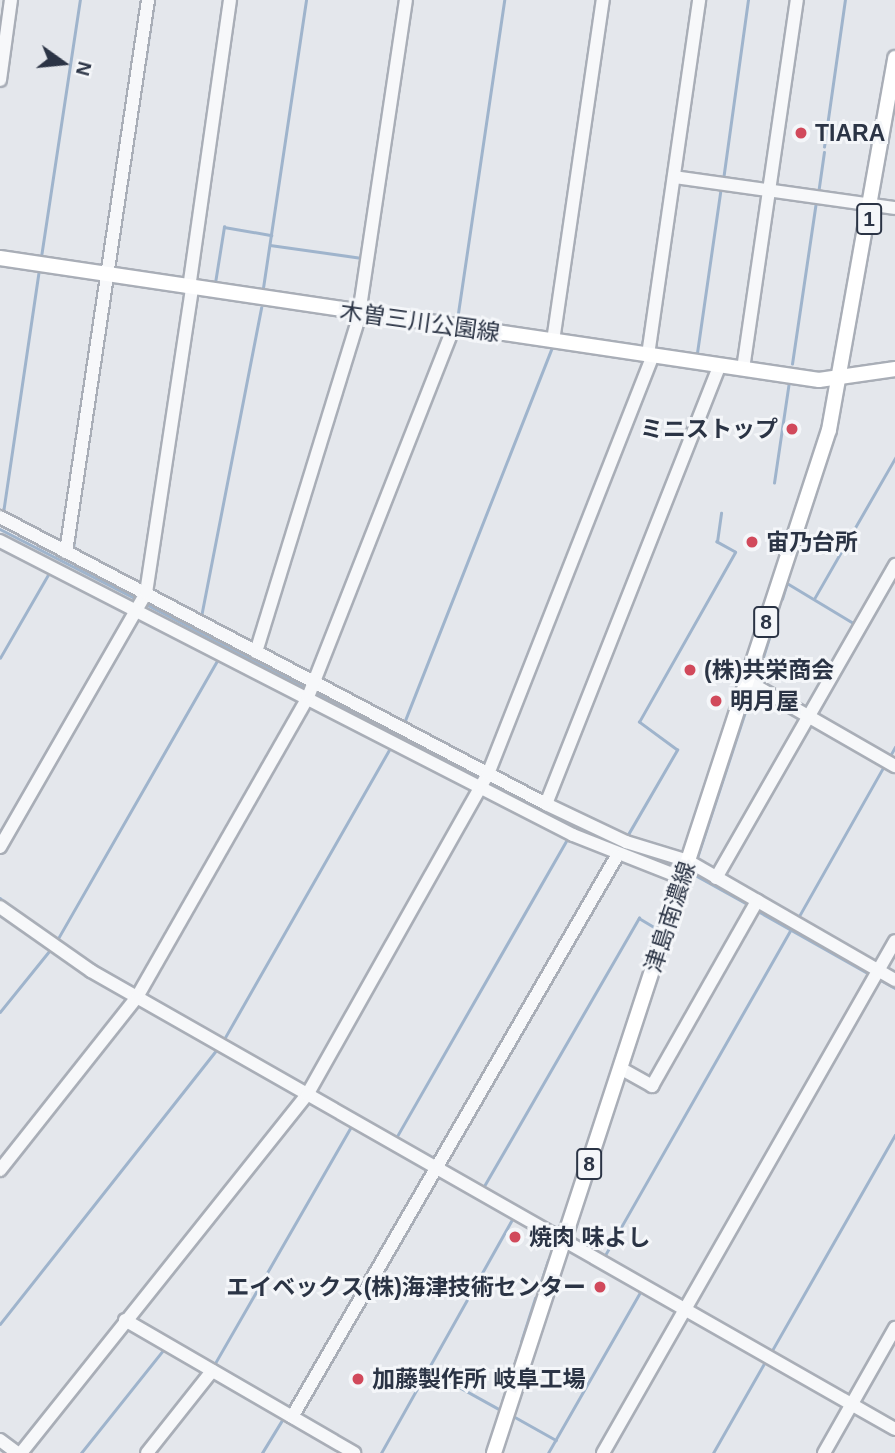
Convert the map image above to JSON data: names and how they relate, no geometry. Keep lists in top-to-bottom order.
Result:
{
  "streets": {
    "main road": [
      "1",
      "木曽三川公園線",
      "8",
      "津島南濃線"
    ]
  },
  "crossings": [
    ["1", "木曽三川公園線"],
    ["1", "津島南濃線"],
    ["木曽三川公園線", "津島南濃線"]
  ],
  "places": [
    "TIARA",
    "ミニストップ",
    "宙乃台所",
    "(株)共栄商会",
    "明月屋",
    "焼肉 味よし",
    "エイベックス(株)海津技術センター",
    "加藤製作所 岐阜工場"
  ],
  "north": "right"
}
